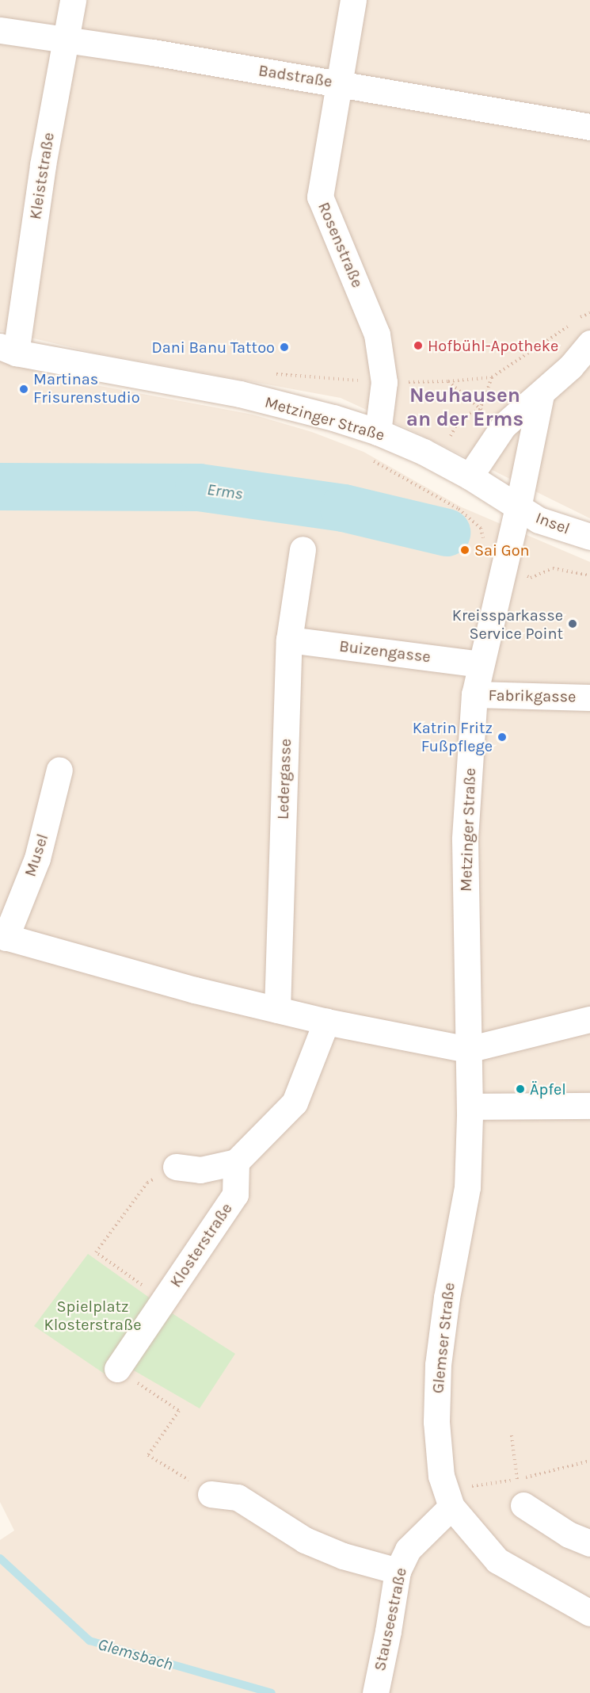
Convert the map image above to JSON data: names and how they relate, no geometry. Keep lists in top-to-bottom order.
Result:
{
  "streets": {
    "street": [
      "Badstraße",
      "Kleiststraße",
      "Rosenstraße",
      "Metzinger Straße",
      "Insel",
      "Buizengasse",
      "Fabrikgasse",
      "Ledergasse",
      "Musel",
      "Klosterstraße",
      "Glemser Straße",
      "Stauseestraße"
    ]
  },
  "crossings": [
    ["Badstraße", "Kleiststraße"],
    ["Badstraße", "Rosenstraße"],
    ["Kleiststraße", "Metzinger Straße"],
    ["Rosenstraße", "Metzinger Straße"],
    ["Metzinger Straße", "Insel"],
    ["Metzinger Straße", "Buizengasse"],
    ["Metzinger Straße", "Fabrikgasse"],
    ["Metzinger Straße", "Glemser Straße"],
    ["Buizengasse", "Ledergasse"],
    ["Glemser Straße", "Stauseestraße"]
  ],
  "districts": ["Neuhausen an der Erms"],
  "water": ["Erms", "Glemsbach"],
  "parks": ["Spielplatz Klosterstraße"],
  "places": [
    "Hofbühl-Apotheke",
    "Dani Banu Tattoo",
    "Martinas Frisurenstudio",
    "Sai Gon",
    "Kreissparkasse Service Point",
    "Katrin Fritz Fußpflege",
    "Äpfel"
  ]
}
